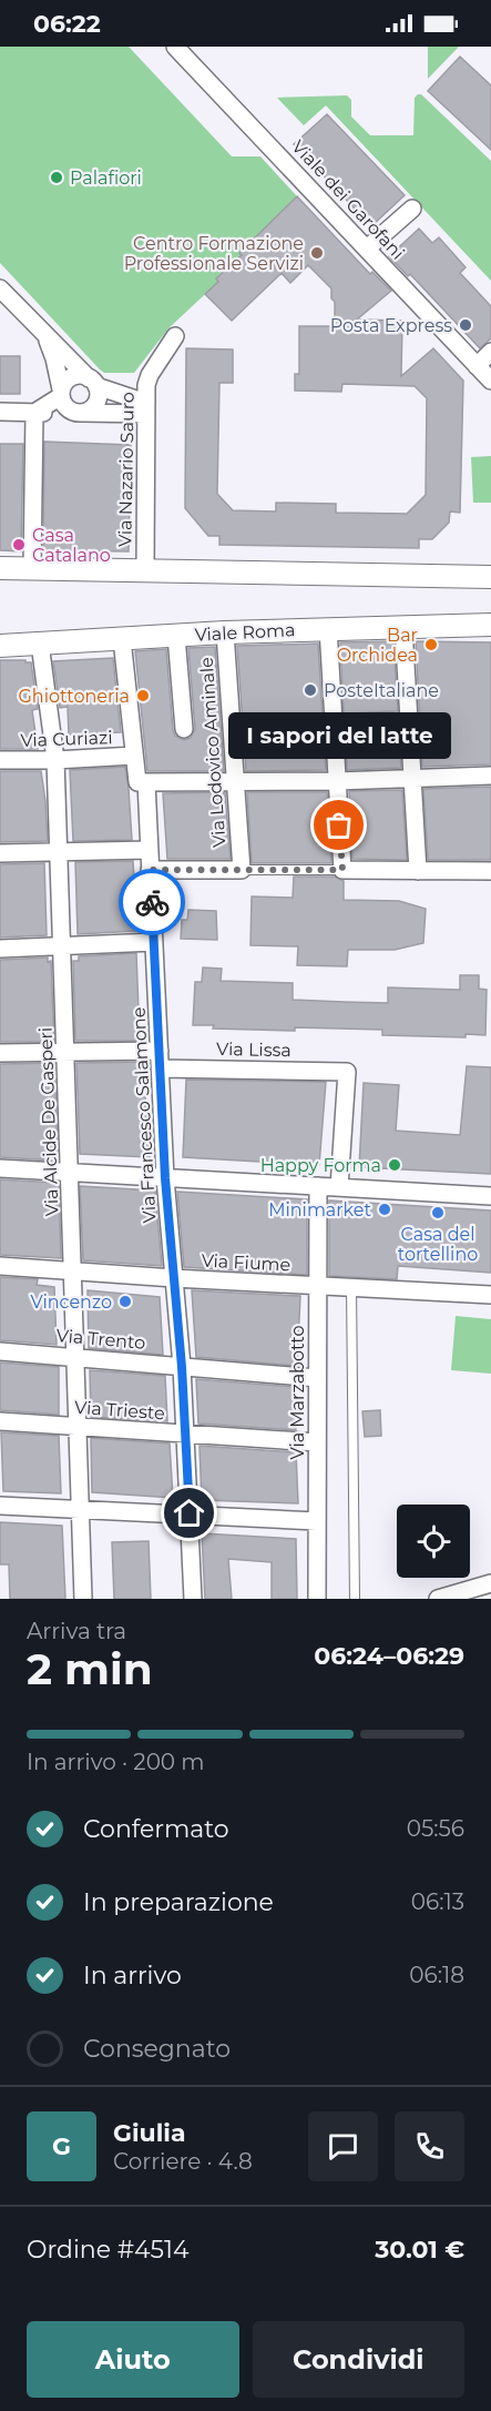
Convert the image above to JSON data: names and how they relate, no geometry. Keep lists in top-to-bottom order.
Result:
{
  "streets": {
    "street": [
      "Viale dei Garofani",
      "Via Nazario Sauro",
      "Viale Roma",
      "Via Curiazi",
      "Via Lodovico Aminale",
      "Via Lissa",
      "Via Francesco Salamone",
      "Via Alcide De Gasperi",
      "Via Fiume",
      "Via Trento",
      "Via Marzabotto",
      "Via Trieste"
    ]
  },
  "crossings": [
    ["Viale Roma", "Via Lodovico Aminale"],
    ["Viale Roma", "Via Francesco Salamone"],
    ["Viale Roma", "Via Alcide De Gasperi"],
    ["Via Curiazi", "Via Francesco Salamone"],
    ["Via Curiazi", "Via Alcide De Gasperi"],
    ["Via Lissa", "Via Francesco Salamone"],
    ["Via Lissa", "Via Alcide De Gasperi"],
    ["Via Francesco Salamone", "Via Fiume"],
    ["Via Francesco Salamone", "Via Trento"],
    ["Via Francesco Salamone", "Via Trieste"],
    ["Via Alcide De Gasperi", "Via Fiume"],
    ["Via Alcide De Gasperi", "Via Trento"],
    ["Via Alcide De Gasperi", "Via Trieste"],
    ["Via Fiume", "Via Marzabotto"],
    ["Via Trento", "Via Marzabotto"],
    ["Via Marzabotto", "Via Trieste"]
  ],
  "places": [
    "Palafiori",
    "Centro Formazione Professionale Servizi",
    "Posta Express",
    "Casa Catalano",
    "Bar Orchidea",
    "PosteItaliane",
    "Ghiottoneria",
    "I sapori del latte",
    "Happy Forma",
    "Minimarket",
    "Casa del tortellino",
    "Vincenzo"
  ],
  "page": {
    "status": "06:22",
    "bubble": "I sapori del latte",
    "heading": ["2 min", "Arriva tra", "06:24–06:29"],
    "panel": [
      "Giulia",
      "Corriere · 4.8",
      "Ordine #4514",
      "30.01 €"
    ],
    "bar": "In arrivo · 200 m",
    "list": [
      ["Confermato", "05:56"],
      ["In preparazione", "06:13"],
      ["In arrivo", "06:18"],
      "Consegnato"
    ],
    "round": "G",
    "buttons": ["Aiuto", "Condividi"]
  }
}
